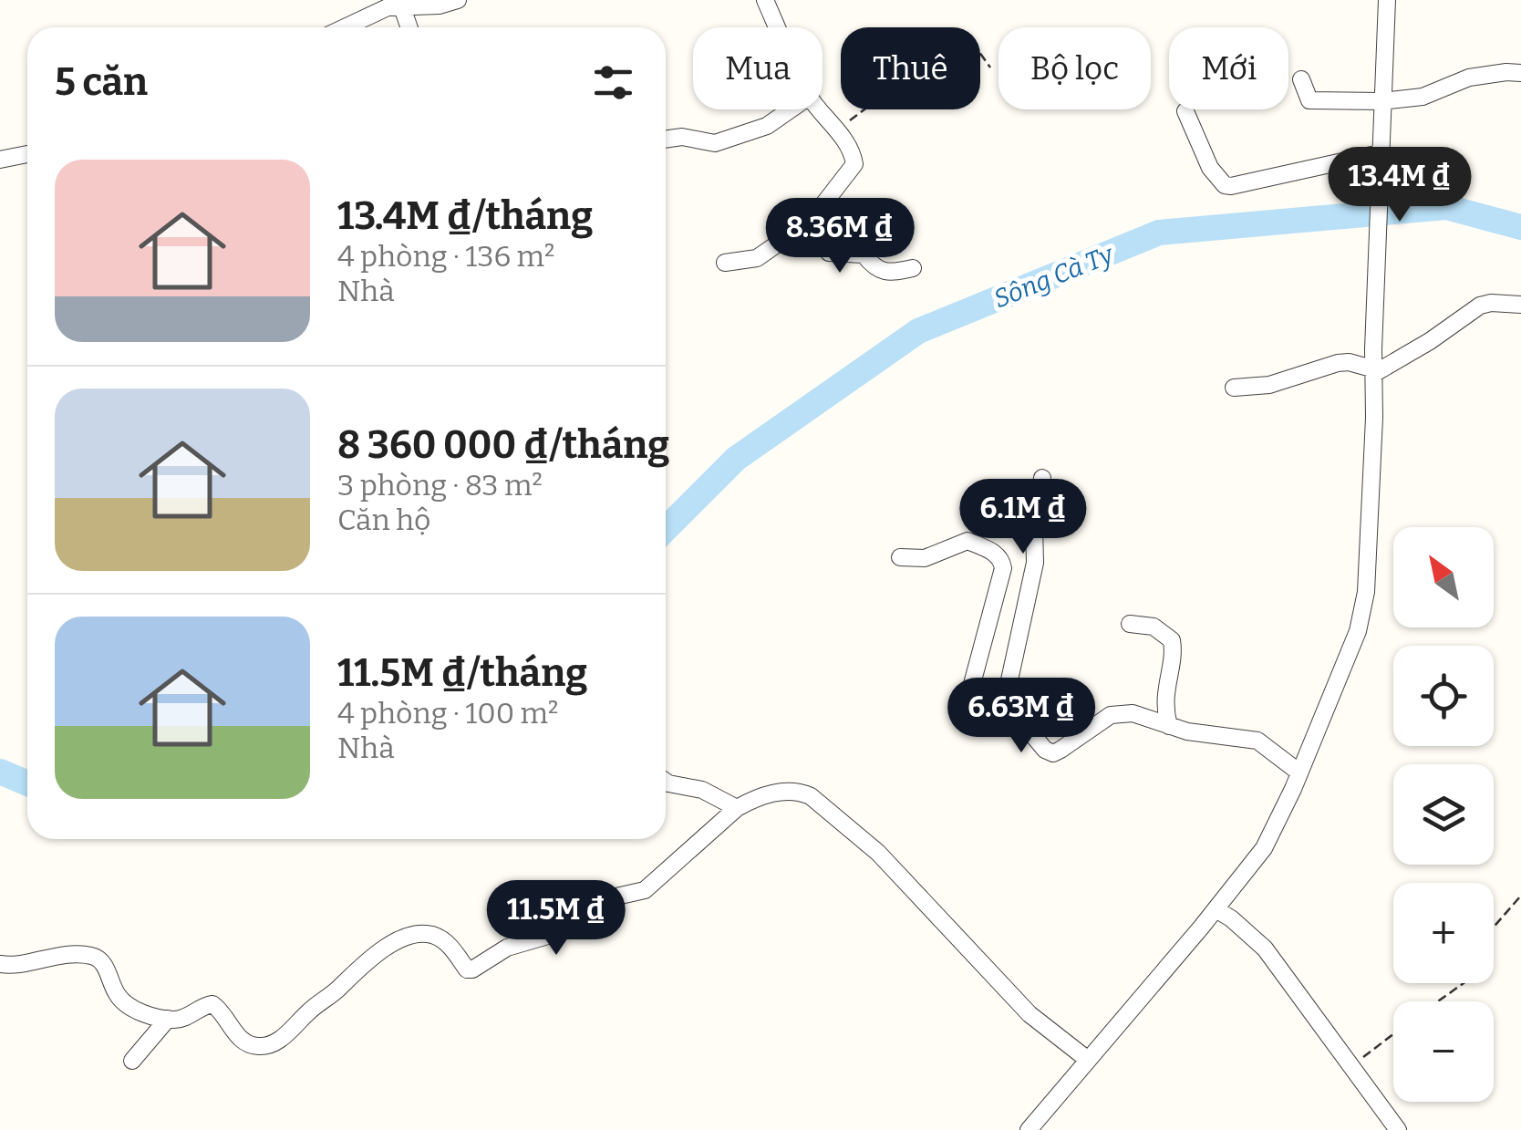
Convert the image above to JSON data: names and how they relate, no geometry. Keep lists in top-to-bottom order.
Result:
{
  "water": ["Sông Cà Ty"],
  "north": "top left",
  "page": {
    "chip": [
      "Mua",
      "Thuê",
      "Bộ lọc",
      "Mới"
    ],
    "heading": "5 căn",
    "list": [
      {
        "name": "13.4M ₫/tháng",
        "note": "4 phòng · 136 m² · Nhà"
      },
      {
        "name": "8 360 000 ₫/tháng",
        "note": "3 phòng · 83 m² · Căn hộ"
      },
      {
        "name": "11.5M ₫/tháng",
        "note": "4 phòng · 100 m² · Nhà"
      }
    ],
    "price": [
      "13.4M ₫",
      "8.36M ₫",
      "6.1M ₫",
      "6.63M ₫",
      "11.5M ₫"
    ],
    "map_buttons": ["+", "−"]
  }
}
